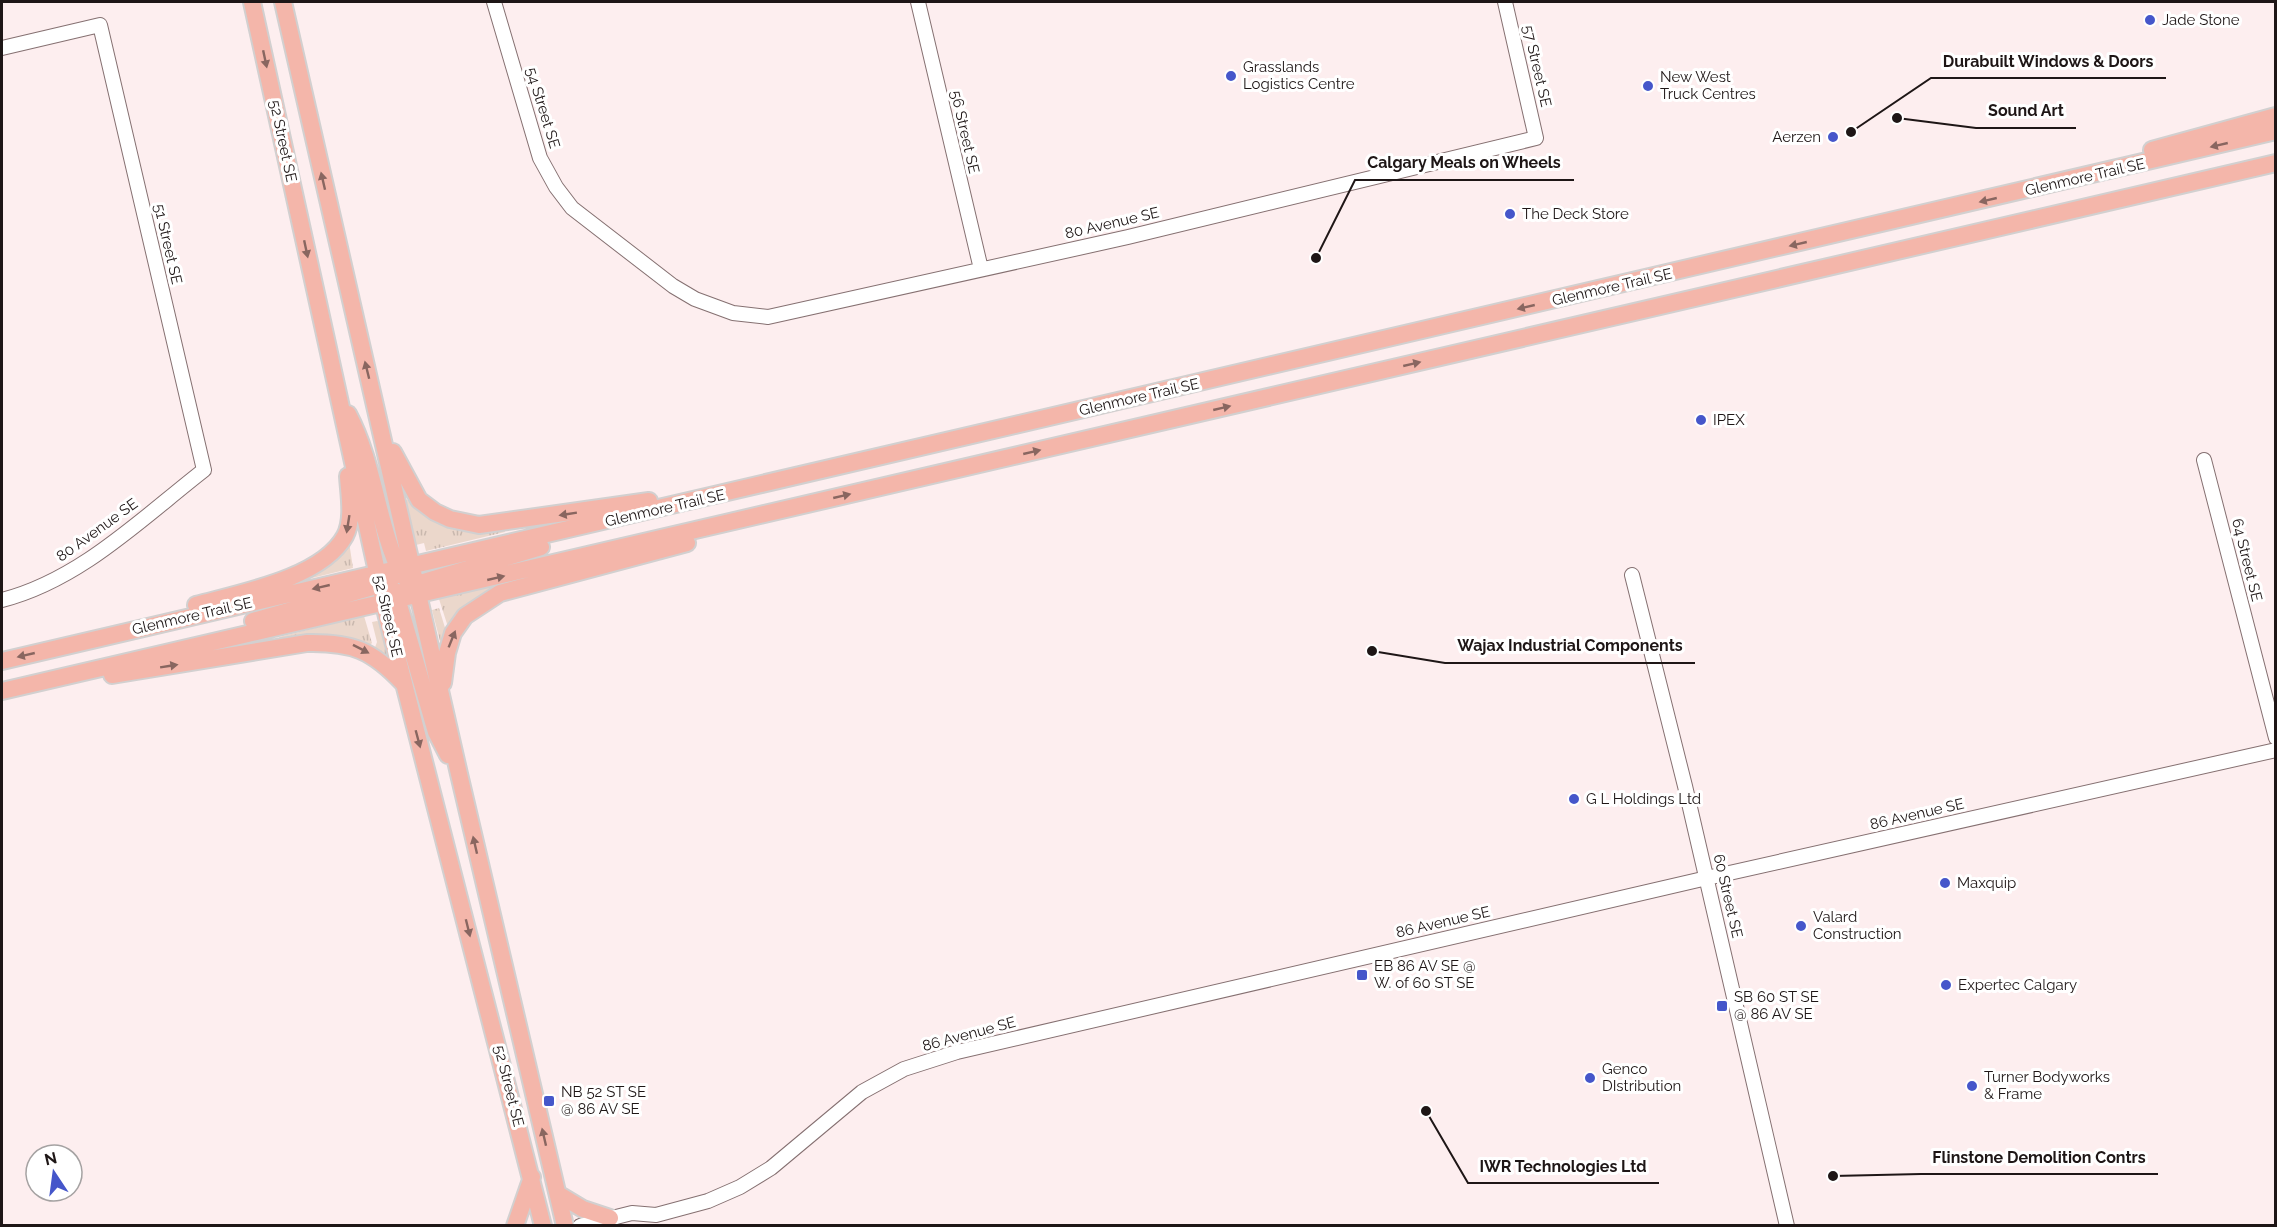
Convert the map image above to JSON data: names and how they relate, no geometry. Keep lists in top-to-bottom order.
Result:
{
  "streets": {
    "main road": ["52 Street SE", "Glenmore Trail SE"],
    "street": [
      "57 Street SE",
      "54 Street SE",
      "56 Street SE",
      "80 Avenue SE",
      "51 Street SE",
      "64 Street SE",
      "86 Avenue SE",
      "60 Street SE"
    ]
  },
  "crossings": [
    ["57 Street SE", "80 Avenue SE"],
    ["54 Street SE", "80 Avenue SE"],
    ["56 Street SE", "80 Avenue SE"],
    ["52 Street SE", "Glenmore Trail SE"],
    ["80 Avenue SE", "51 Street SE"],
    ["86 Avenue SE", "60 Street SE"]
  ],
  "places": {
    "other": [
      "Jade Stone",
      "Grasslands Logistics Centre",
      "New West Truck Centres",
      "Sound Art",
      "Durabuilt Windows & Doors",
      "Aerzen",
      "The Deck Store",
      "Calgary Meals on Wheels",
      "IPEX",
      "Wajax Industrial Components",
      "G L Holdings Ltd",
      "Maxquip",
      "Valard Construction",
      "Expertec Calgary",
      "Genco DIstribution",
      "Turner Bodyworks & Frame",
      "IWR Technologies Ltd",
      "Flinstone Demolition Contrs"
    ],
    "transit": ["EB 86 AV SE @ W. of 60 ST SE", "SB 60 ST SE @ 86 AV SE", "NB 52 ST SE @ 86 AV SE"]
  },
  "north": "top"
}
